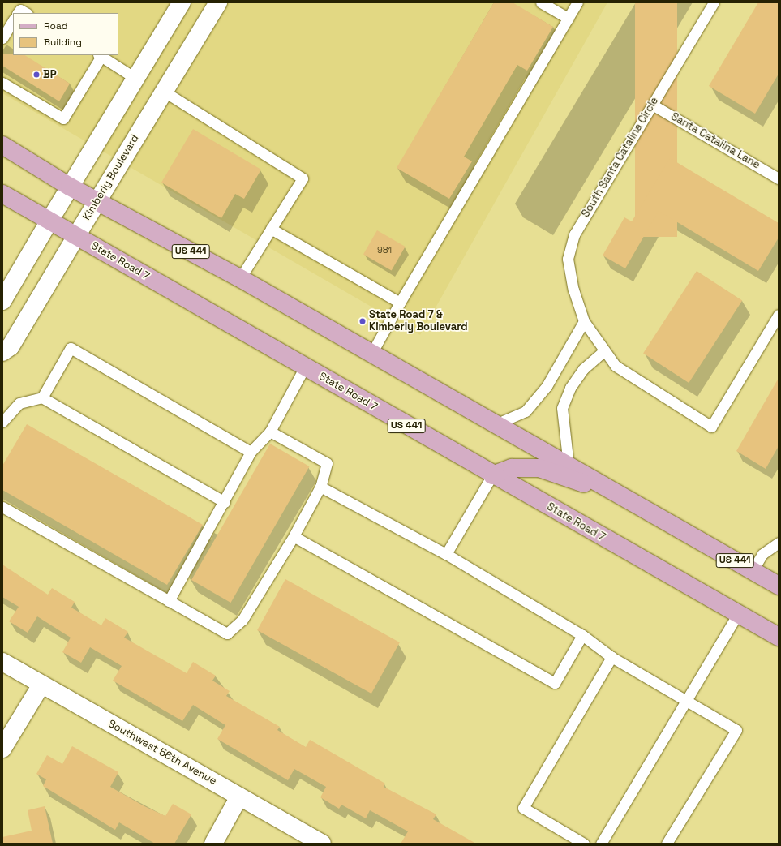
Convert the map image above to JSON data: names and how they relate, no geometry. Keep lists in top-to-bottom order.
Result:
{
  "streets": {
    "main road": ["US 441", "State Road 7"],
    "street": ["Kimberly Boulevard", "Southwest 56th Avenue"],
    "lane": ["Santa Catalina Lane", "South Santa Catalina Circle"]
  },
  "crossings": [
    ["Santa Catalina Lane", "South Santa Catalina Circle"],
    ["Kimberly Boulevard", "US 441"],
    ["Kimberly Boulevard", "State Road 7"]
  ],
  "places": ["BP", "State Road 7 & Kimberly Boulevard"],
  "house_numbers": ["981"],
  "legend": ["Road", "Building"]
}
